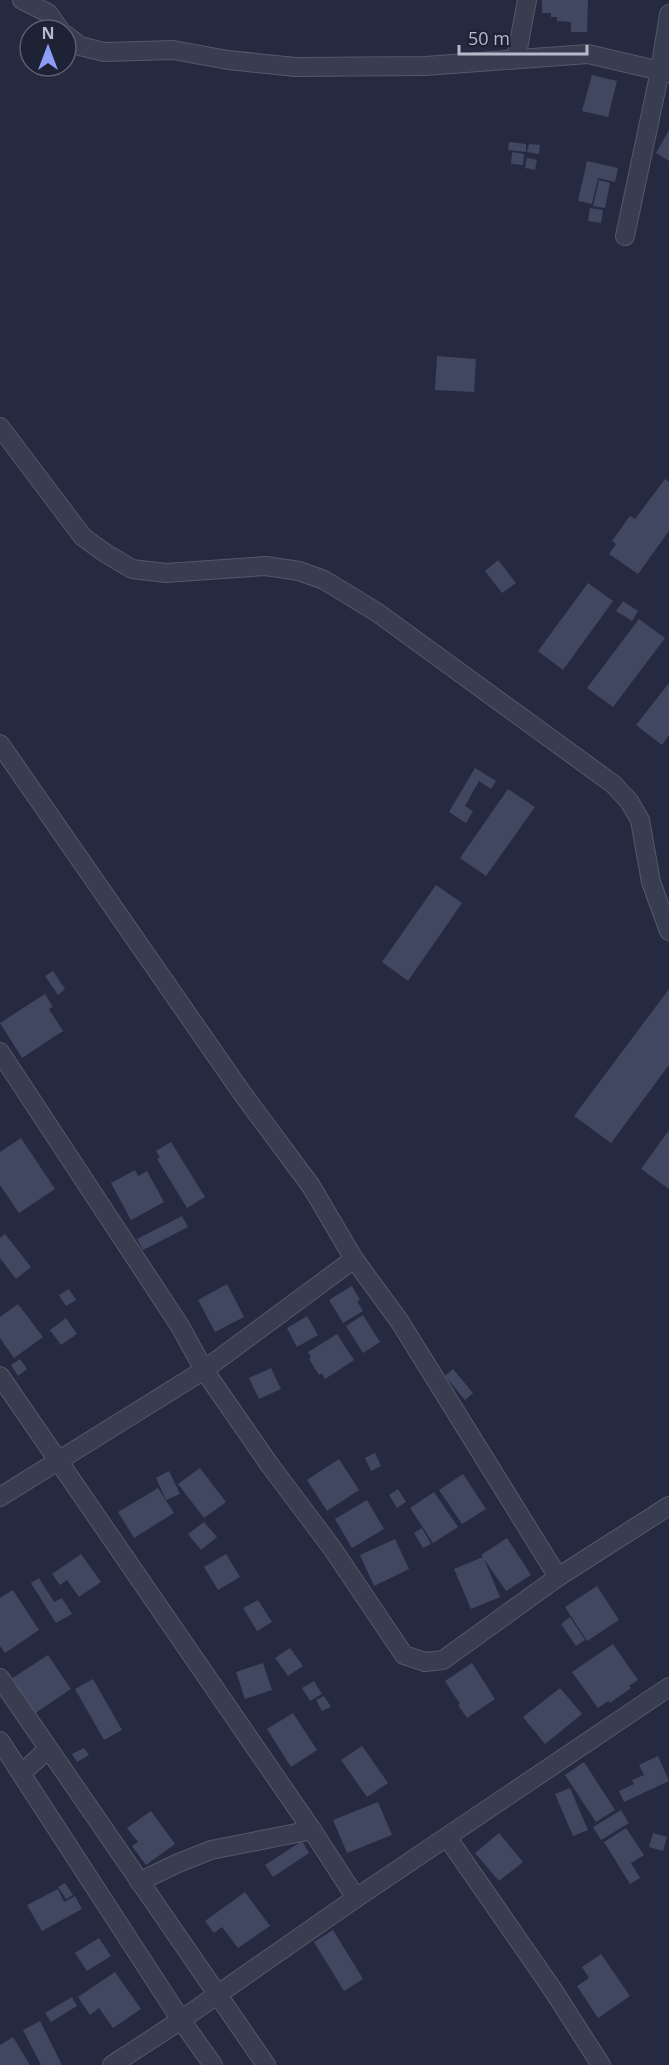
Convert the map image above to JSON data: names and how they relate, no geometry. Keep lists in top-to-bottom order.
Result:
{
  "scale_bar": "50 m",
  "north": "top"
}
